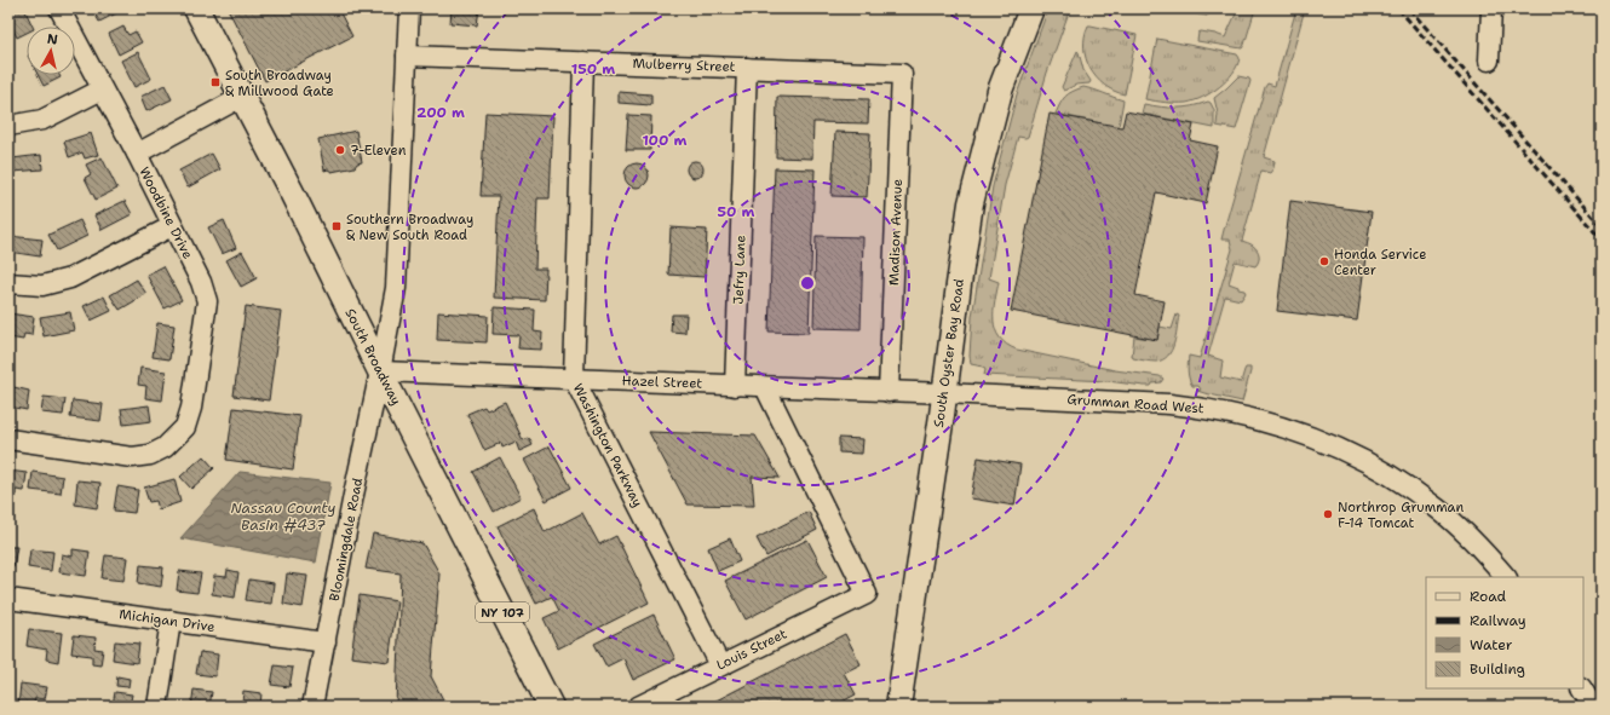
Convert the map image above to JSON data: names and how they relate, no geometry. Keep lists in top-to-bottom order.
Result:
{
  "streets": {
    "main road": ["South Oyster Bay Road", "South Broadway", "NY 107"],
    "street": [
      "Mulberry Street",
      "Woodbine Drive",
      "Madison Avenue",
      "Jefry Lane",
      "Hazel Street",
      "Grumman Road West",
      "Washington Parkway",
      "Bloomingdale Road",
      "Michigan Drive",
      "Louis Street"
    ]
  },
  "crossings": [
    ["Mulberry Street", "Madison Avenue"],
    ["Mulberry Street", "Jefry Lane"],
    ["Mulberry Street", "Washington Parkway"],
    ["Mulberry Street", "Bloomingdale Road"],
    ["Madison Avenue", "Hazel Street"],
    ["Jefry Lane", "Hazel Street"],
    ["South Oyster Bay Road", "Hazel Street"],
    ["South Oyster Bay Road", "Grumman Road West"],
    ["South Broadway", "Hazel Street"],
    ["South Broadway", "Bloomingdale Road"],
    ["Hazel Street", "Grumman Road West"],
    ["Hazel Street", "Washington Parkway"],
    ["Hazel Street", "Bloomingdale Road"],
    ["Hazel Street", "Louis Street"],
    ["Washington Parkway", "Louis Street"],
    ["Bloomingdale Road", "Michigan Drive"]
  ],
  "water": ["Nassau County Basin #437"],
  "places": {
    "transit": ["South Broadway & Millwood Gate", "Southern Broadway & New South Road"],
    "other": ["7-Eleven", "Honda Service Center", "Northrop Grumman F-14 Tomcat"]
  },
  "legend": [
    "Road",
    "Railway",
    "Water",
    "Building"
  ],
  "north": "top",
  "rings": [
    "150 m",
    "200 m",
    "100 m",
    "50 m"
  ]
}
